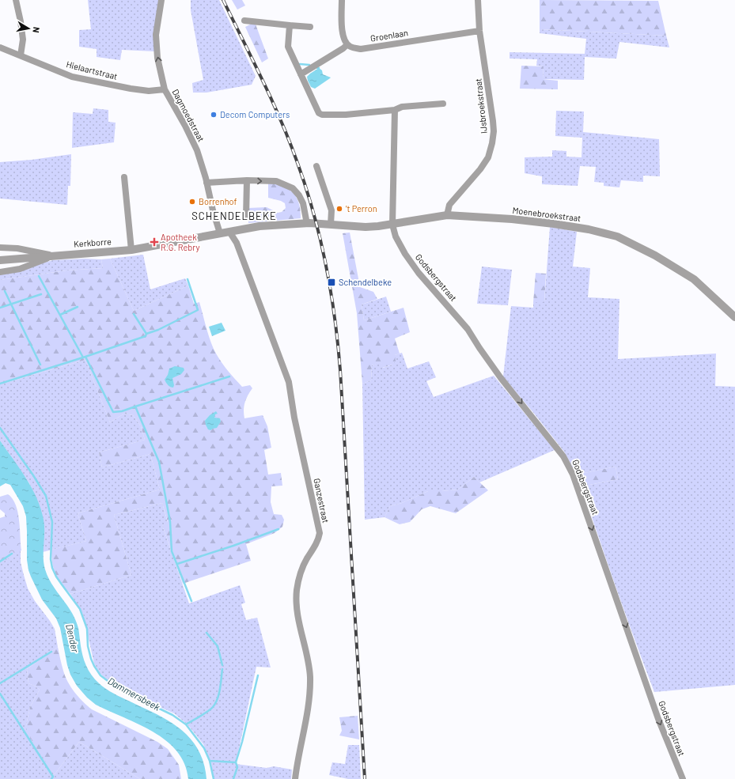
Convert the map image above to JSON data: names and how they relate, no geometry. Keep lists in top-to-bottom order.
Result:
{
  "streets": {
    "street": [
      "Groenlaan",
      "Hielaartstraat",
      "IJsbroekstraat",
      "Dagmoedstraat",
      "Moenebroekstraat",
      "Kerkborre",
      "Godsbergstraat",
      "Ganzestraat"
    ]
  },
  "crossings": [
    ["Groenlaan", "IJsbroekstraat"],
    ["Hielaartstraat", "Dagmoedstraat"],
    ["IJsbroekstraat", "Moenebroekstraat"],
    ["Dagmoedstraat", "Kerkborre"],
    ["Moenebroekstraat", "Kerkborre"],
    ["Moenebroekstraat", "Godsbergstraat"],
    ["Kerkborre", "Ganzestraat"]
  ],
  "one_way": ["Dagmoedstraat", "Godsbergstraat"],
  "districts": ["SCHENDELBEKE"],
  "water": ["Dender", "Dammersbeek"],
  "places": {
    "other": ["Decom Computers", "Borrenhof", "'t Perron"],
    "health": ["Apotheek R.G. Rebry"],
    "transit": ["Schendelbeke"]
  },
  "north": "right"
}
